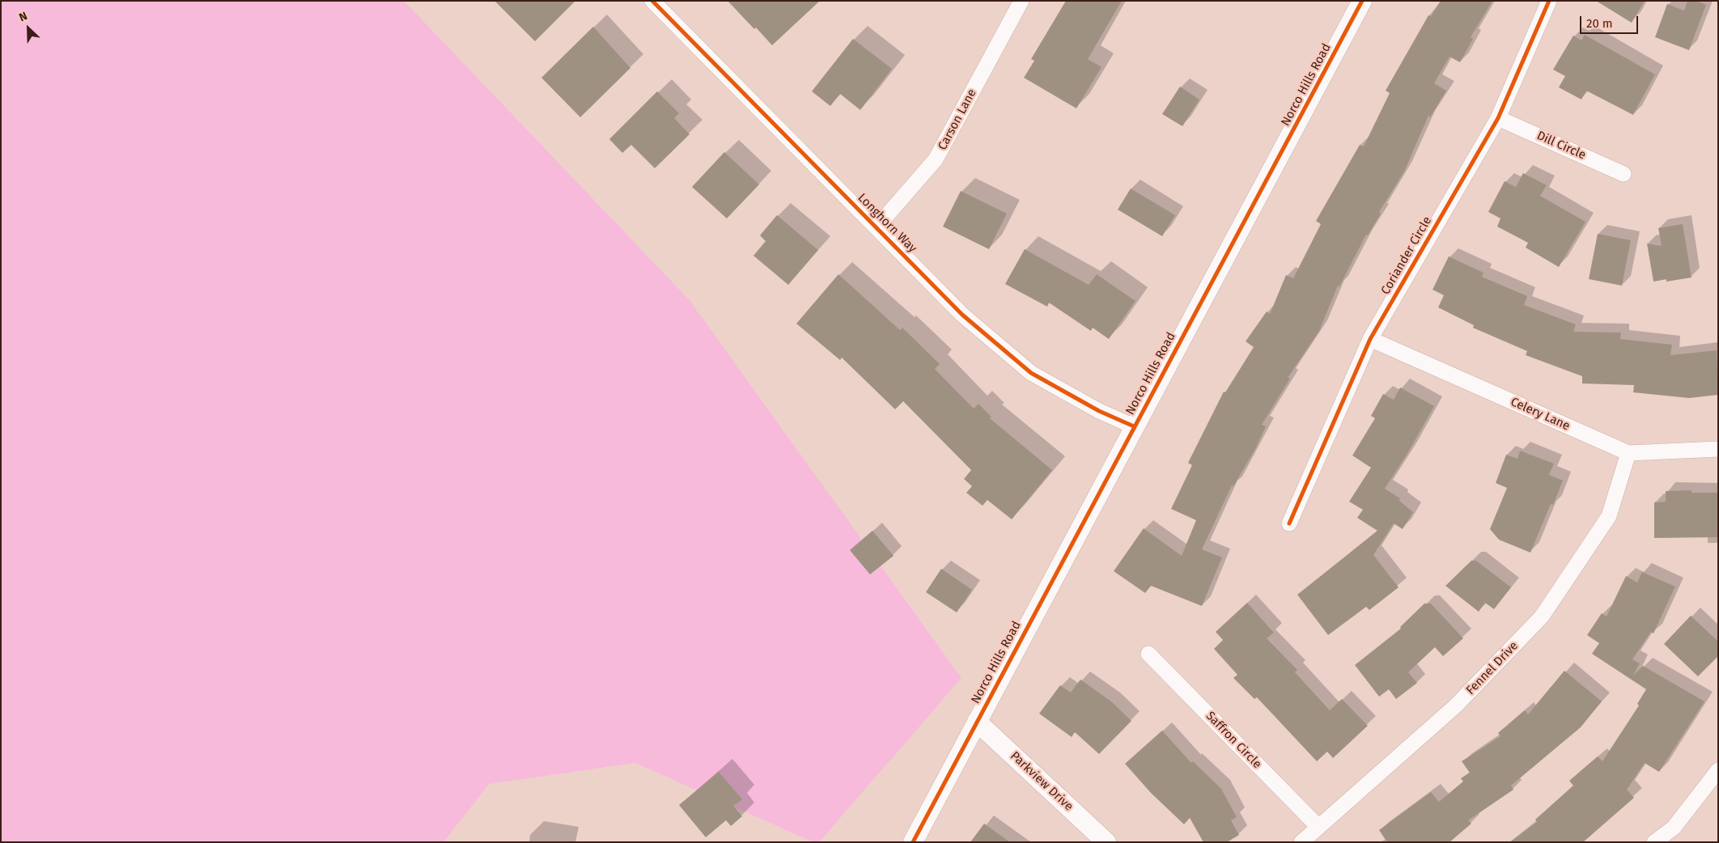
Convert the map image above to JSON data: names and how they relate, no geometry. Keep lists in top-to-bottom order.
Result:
{
  "streets": {
    "street": [
      "Norco Hills Road",
      "Carson Lane",
      "Dill Circle",
      "Longhorn Way",
      "Coriander Circle",
      "Celery Lane",
      "Fennel Drive",
      "Saffron Circle",
      "Parkview Drive"
    ]
  },
  "crossings": [
    ["Norco Hills Road", "Longhorn Way"],
    ["Norco Hills Road", "Parkview Drive"],
    ["Carson Lane", "Longhorn Way"],
    ["Dill Circle", "Coriander Circle"],
    ["Coriander Circle", "Celery Lane"],
    ["Celery Lane", "Fennel Drive"],
    ["Fennel Drive", "Saffron Circle"]
  ],
  "scale_bar": "20 m",
  "north": "top left"
}
